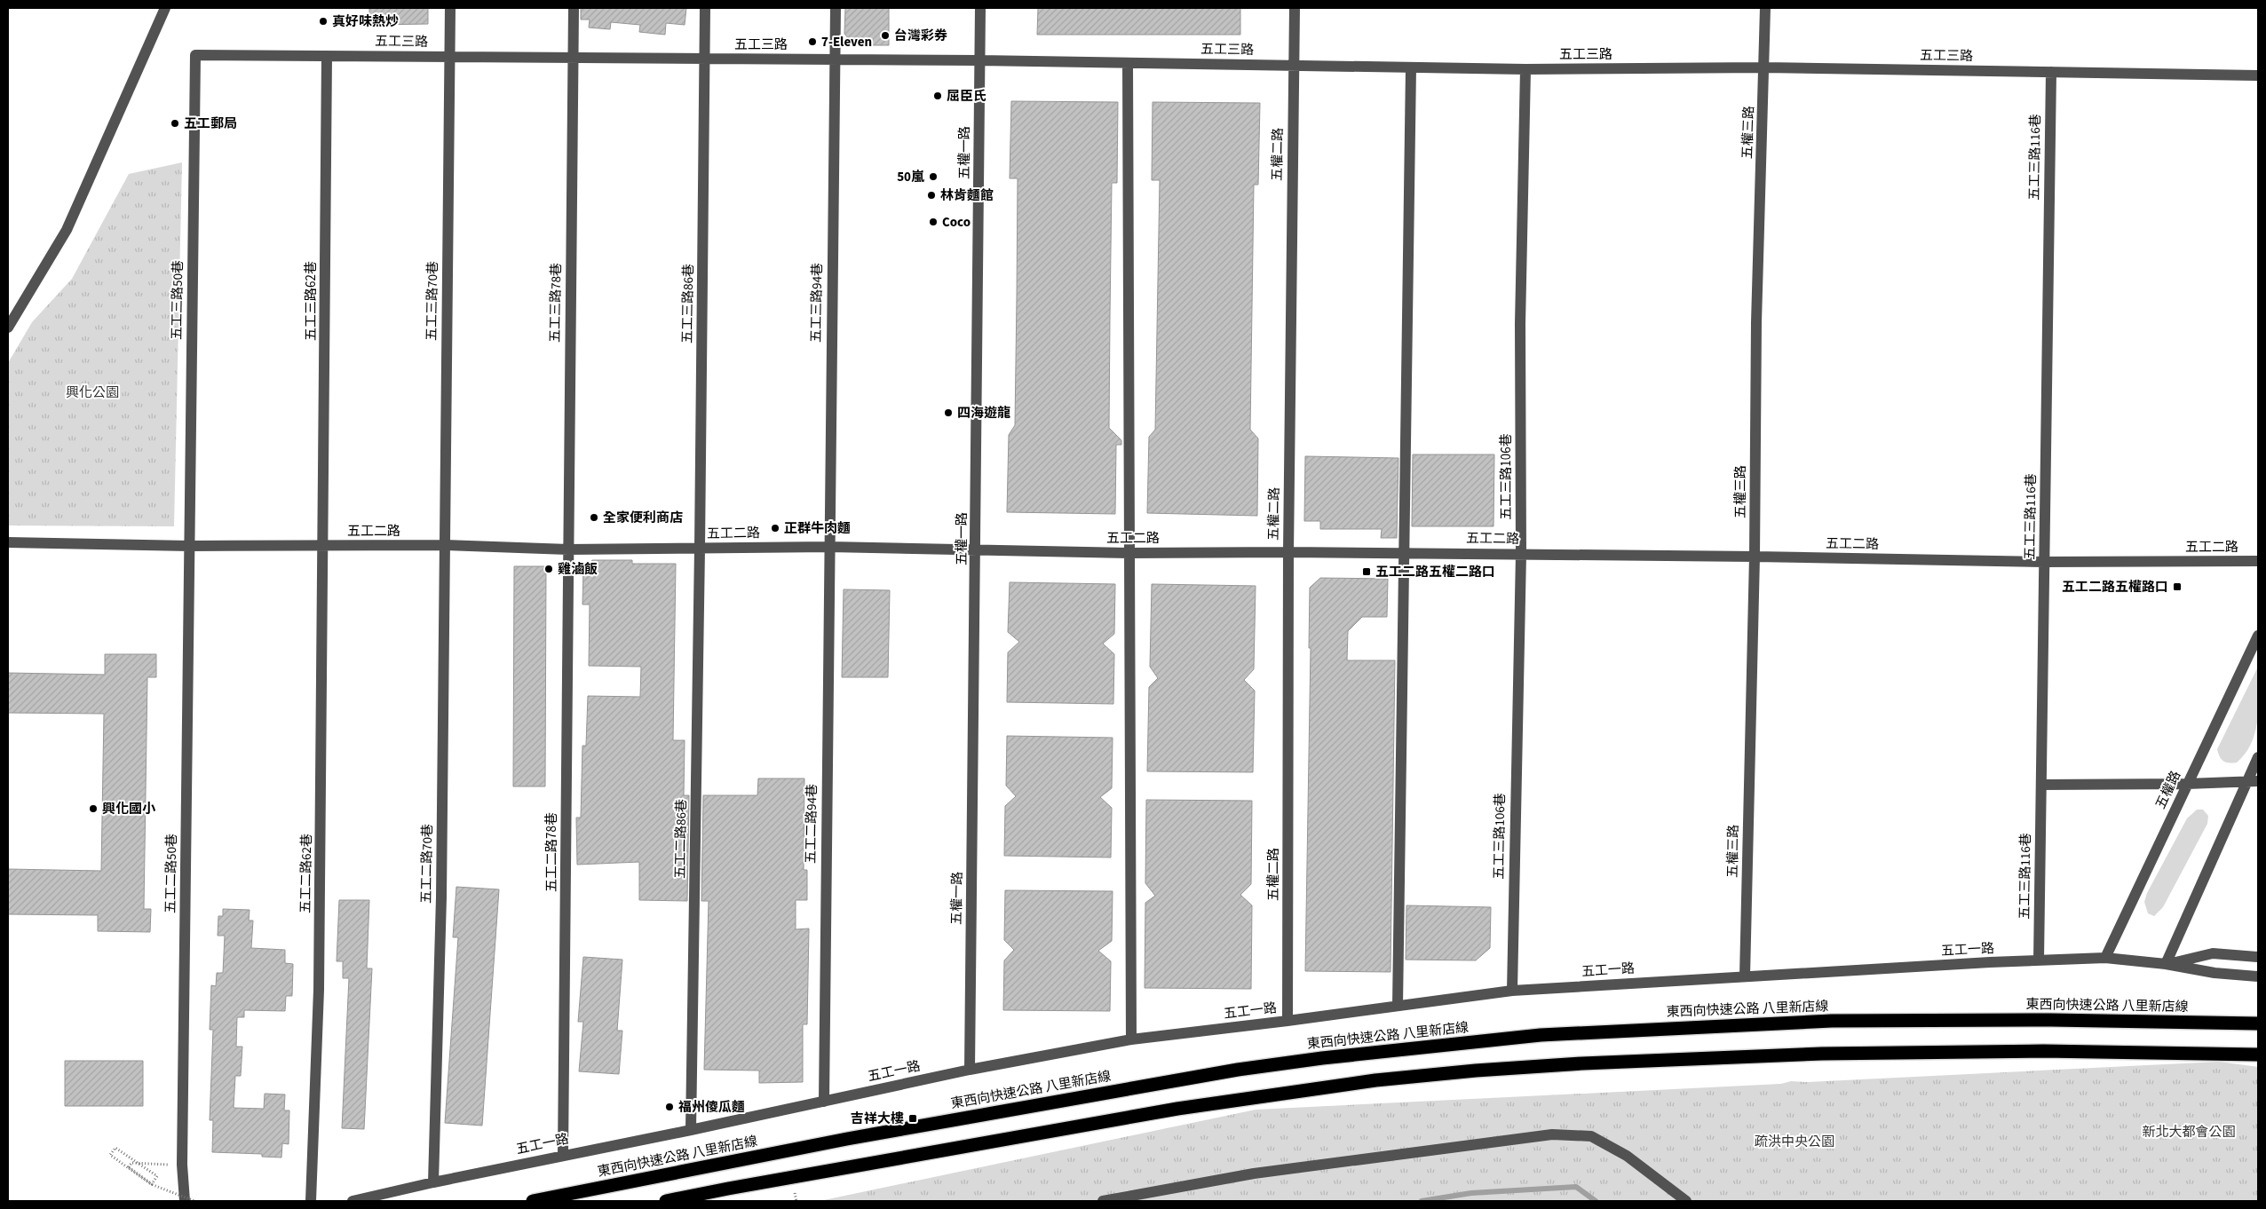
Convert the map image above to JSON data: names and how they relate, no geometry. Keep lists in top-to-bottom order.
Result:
{
  "streets": {
    "highway": ["東西向快速公路 八里新店線"],
    "street": [
      "五工三路",
      "五權三路",
      "五權一路",
      "五權二路",
      "五工三路116巷",
      "五工三路50巷",
      "五工三路62巷",
      "五工三路70巷",
      "五工三路78巷",
      "五工三路94巷",
      "五工三路86巷",
      "五工三路106巷",
      "五工二路",
      "五權路",
      "五工二路94巷",
      "五工二路86巷",
      "五工二路78巷",
      "五工二路70巷",
      "五工二路50巷",
      "五工二路62巷",
      "五工一路"
    ]
  },
  "crossings": [
    ["五工三路", "五權三路"],
    ["五工三路", "五權一路"],
    ["五工三路", "五權二路"],
    ["五工三路", "五工三路116巷"],
    ["五工三路", "五工三路50巷"],
    ["五工三路", "五工三路62巷"],
    ["五工三路", "五工三路70巷"],
    ["五工三路", "五工三路78巷"],
    ["五工三路", "五工三路94巷"],
    ["五工三路", "五工三路86巷"],
    ["五工三路", "五工三路106巷"],
    ["五權三路", "五工二路"],
    ["五權三路", "五工一路"],
    ["五權一路", "五工二路"],
    ["五權一路", "五工一路"],
    ["五權二路", "五工二路"],
    ["五權二路", "五工一路"],
    ["五工三路116巷", "五工二路"],
    ["五工三路116巷", "五工一路"],
    ["五工三路50巷", "五工二路"],
    ["五工三路50巷", "五工二路50巷"],
    ["五工三路62巷", "五工二路"],
    ["五工三路62巷", "五工二路62巷"],
    ["五工三路70巷", "五工二路"],
    ["五工三路70巷", "五工二路70巷"],
    ["五工三路78巷", "五工二路"],
    ["五工三路78巷", "五工二路78巷"],
    ["五工三路94巷", "五工二路"],
    ["五工三路94巷", "五工二路94巷"],
    ["五工三路86巷", "五工二路"],
    ["五工三路86巷", "五工二路86巷"],
    ["五工三路106巷", "五工二路"],
    ["五工三路106巷", "五工一路"],
    ["五工二路", "五工二路94巷"],
    ["五工二路", "五工二路86巷"],
    ["五工二路", "五工二路78巷"],
    ["五工二路", "五工二路70巷"],
    ["五工二路", "五工二路50巷"],
    ["五工二路", "五工二路62巷"],
    ["五權路", "五工一路"],
    ["五工二路94巷", "五工一路"],
    ["五工二路86巷", "五工一路"],
    ["五工二路78巷", "五工一路"],
    ["五工二路70巷", "五工一路"]
  ],
  "parks": ["興化公園", "新北大都會公園", "疏洪中央公園"],
  "places": {
    "other": [
      "真好味熱炒",
      "台灣彩券",
      "7-Eleven",
      "屈臣氏",
      "五工郵局",
      "50嵐",
      "林肯麵館",
      "Coco",
      "四海遊龍",
      "全家便利商店",
      "正群牛肉麵",
      "雞滷飯",
      "興化國小",
      "福州傻瓜麵"
    ],
    "transit": ["五工二路五權二路口", "五工二路五權路口", "吉祥大樓"]
  }
}
